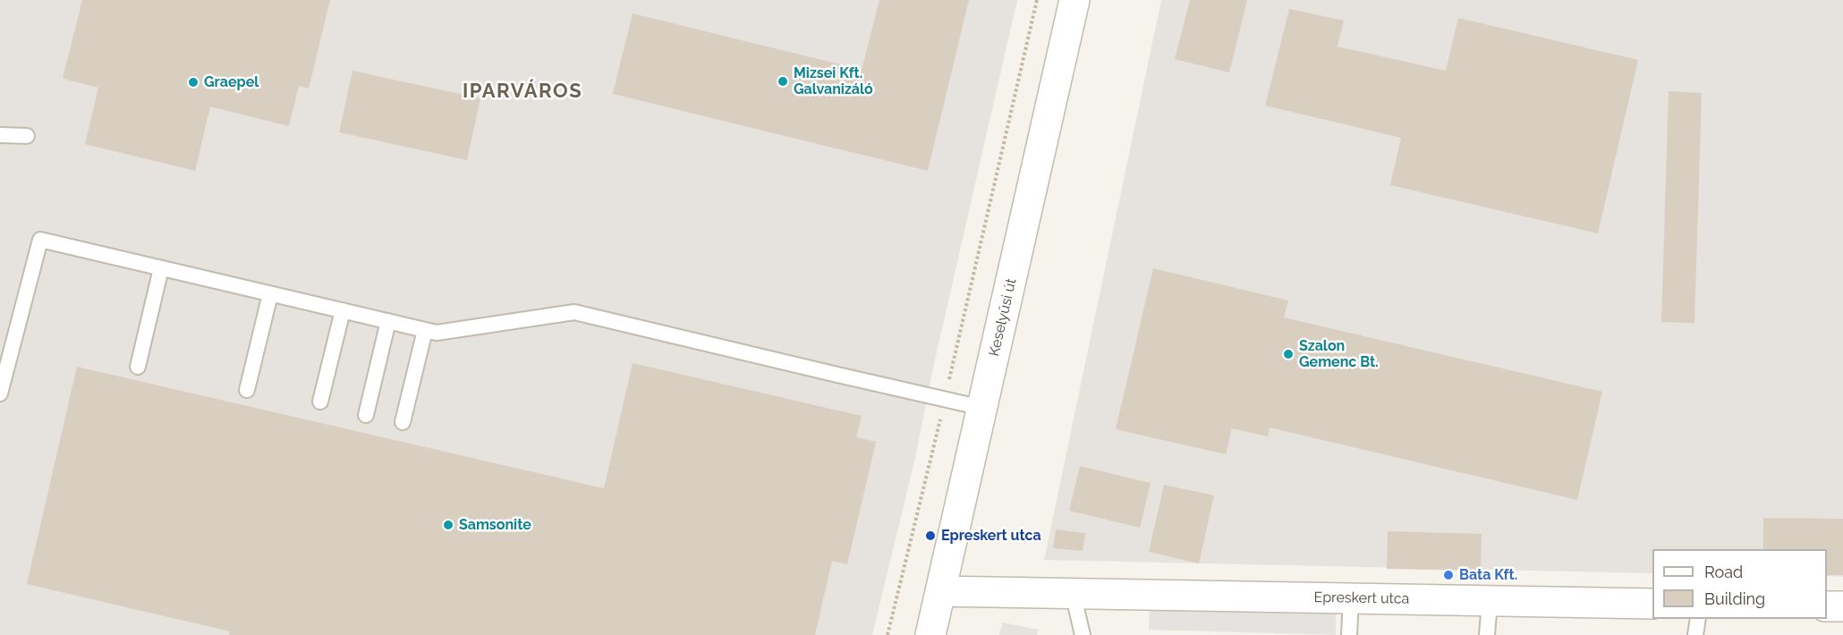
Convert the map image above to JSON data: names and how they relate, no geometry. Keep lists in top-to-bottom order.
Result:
{
  "streets": {
    "street": ["Keselyűsi út", "Epreskert utca"]
  },
  "crossings": [
    ["Keselyűsi út", "Epreskert utca"]
  ],
  "districts": ["IPARVÁROS"],
  "places": [
    "Mizsei Kft. Galvanizáló",
    "Graepel",
    "Szalon Gemenc Bt.",
    "Samsonite",
    "Epreskert utca",
    "Bata Kft."
  ],
  "legend": ["Road", "Building"]
}
